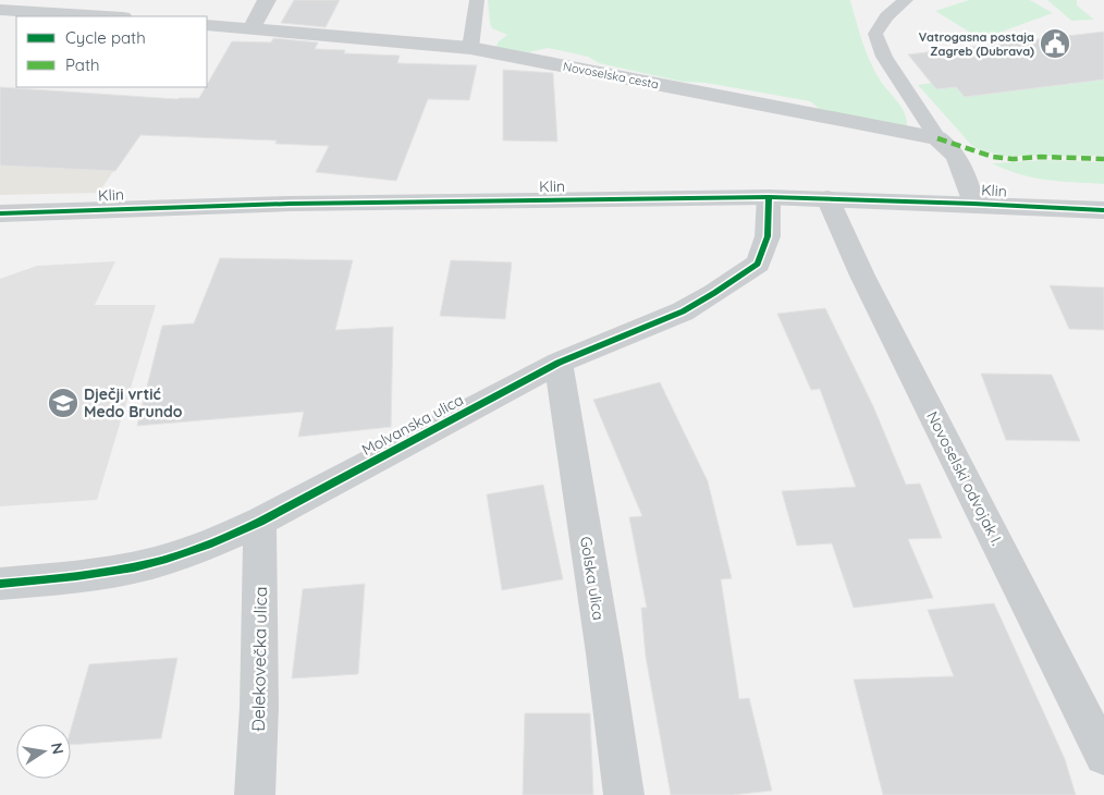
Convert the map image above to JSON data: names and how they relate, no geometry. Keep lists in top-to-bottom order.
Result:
{
  "streets": {
    "street": [
      "Novoselska cesta",
      "Klin",
      "Molvanska ulica",
      "Novoselski odvojak I.",
      "Golska ulica",
      "Đelekovečka ulica"
    ]
  },
  "crossings": [
    ["Klin", "Molvanska ulica"],
    ["Klin", "Novoselski odvojak I."],
    ["Molvanska ulica", "Golska ulica"],
    ["Molvanska ulica", "Đelekovečka ulica"]
  ],
  "places": {
    "public building": ["Vatrogasna postaja Zagreb (Dubrava)"],
    "school or university": ["Dječji vrtić Medo Brundo"]
  },
  "legend": ["Cycle path", "Path"],
  "north": "right"
}
